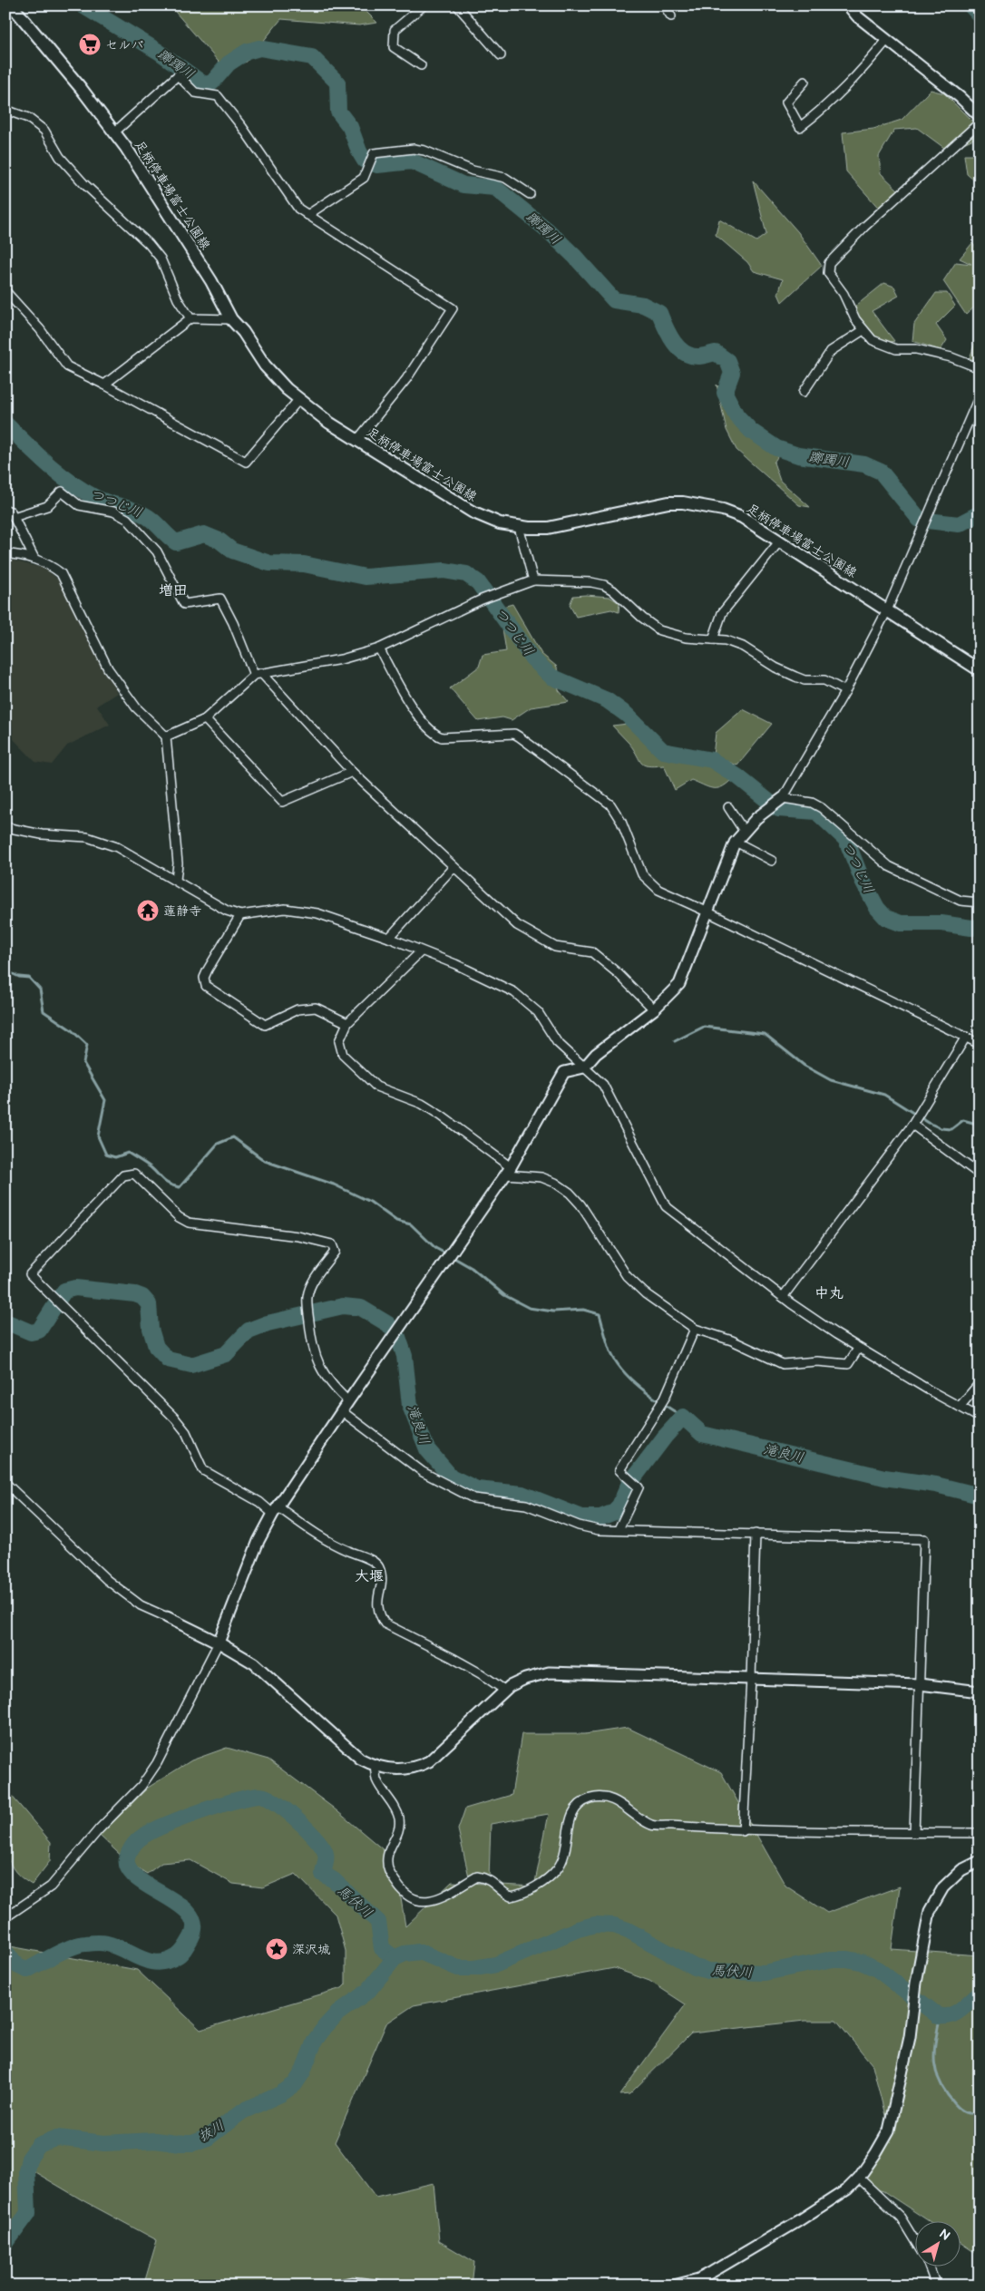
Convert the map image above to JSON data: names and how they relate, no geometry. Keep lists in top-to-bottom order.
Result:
{
  "streets": {
    "main road": ["足柄停車場富士公園線"]
  },
  "districts": ["増田", "中丸", "大堰"],
  "water": [
    "躑躅川",
    "つつじ川",
    "滝良川",
    "馬伏川",
    "抜川"
  ],
  "places": {
    "supermarket": ["セルバ"],
    "temple": ["蓮静寺"],
    "place": ["深沢城"]
  },
  "north": "top right"
}
